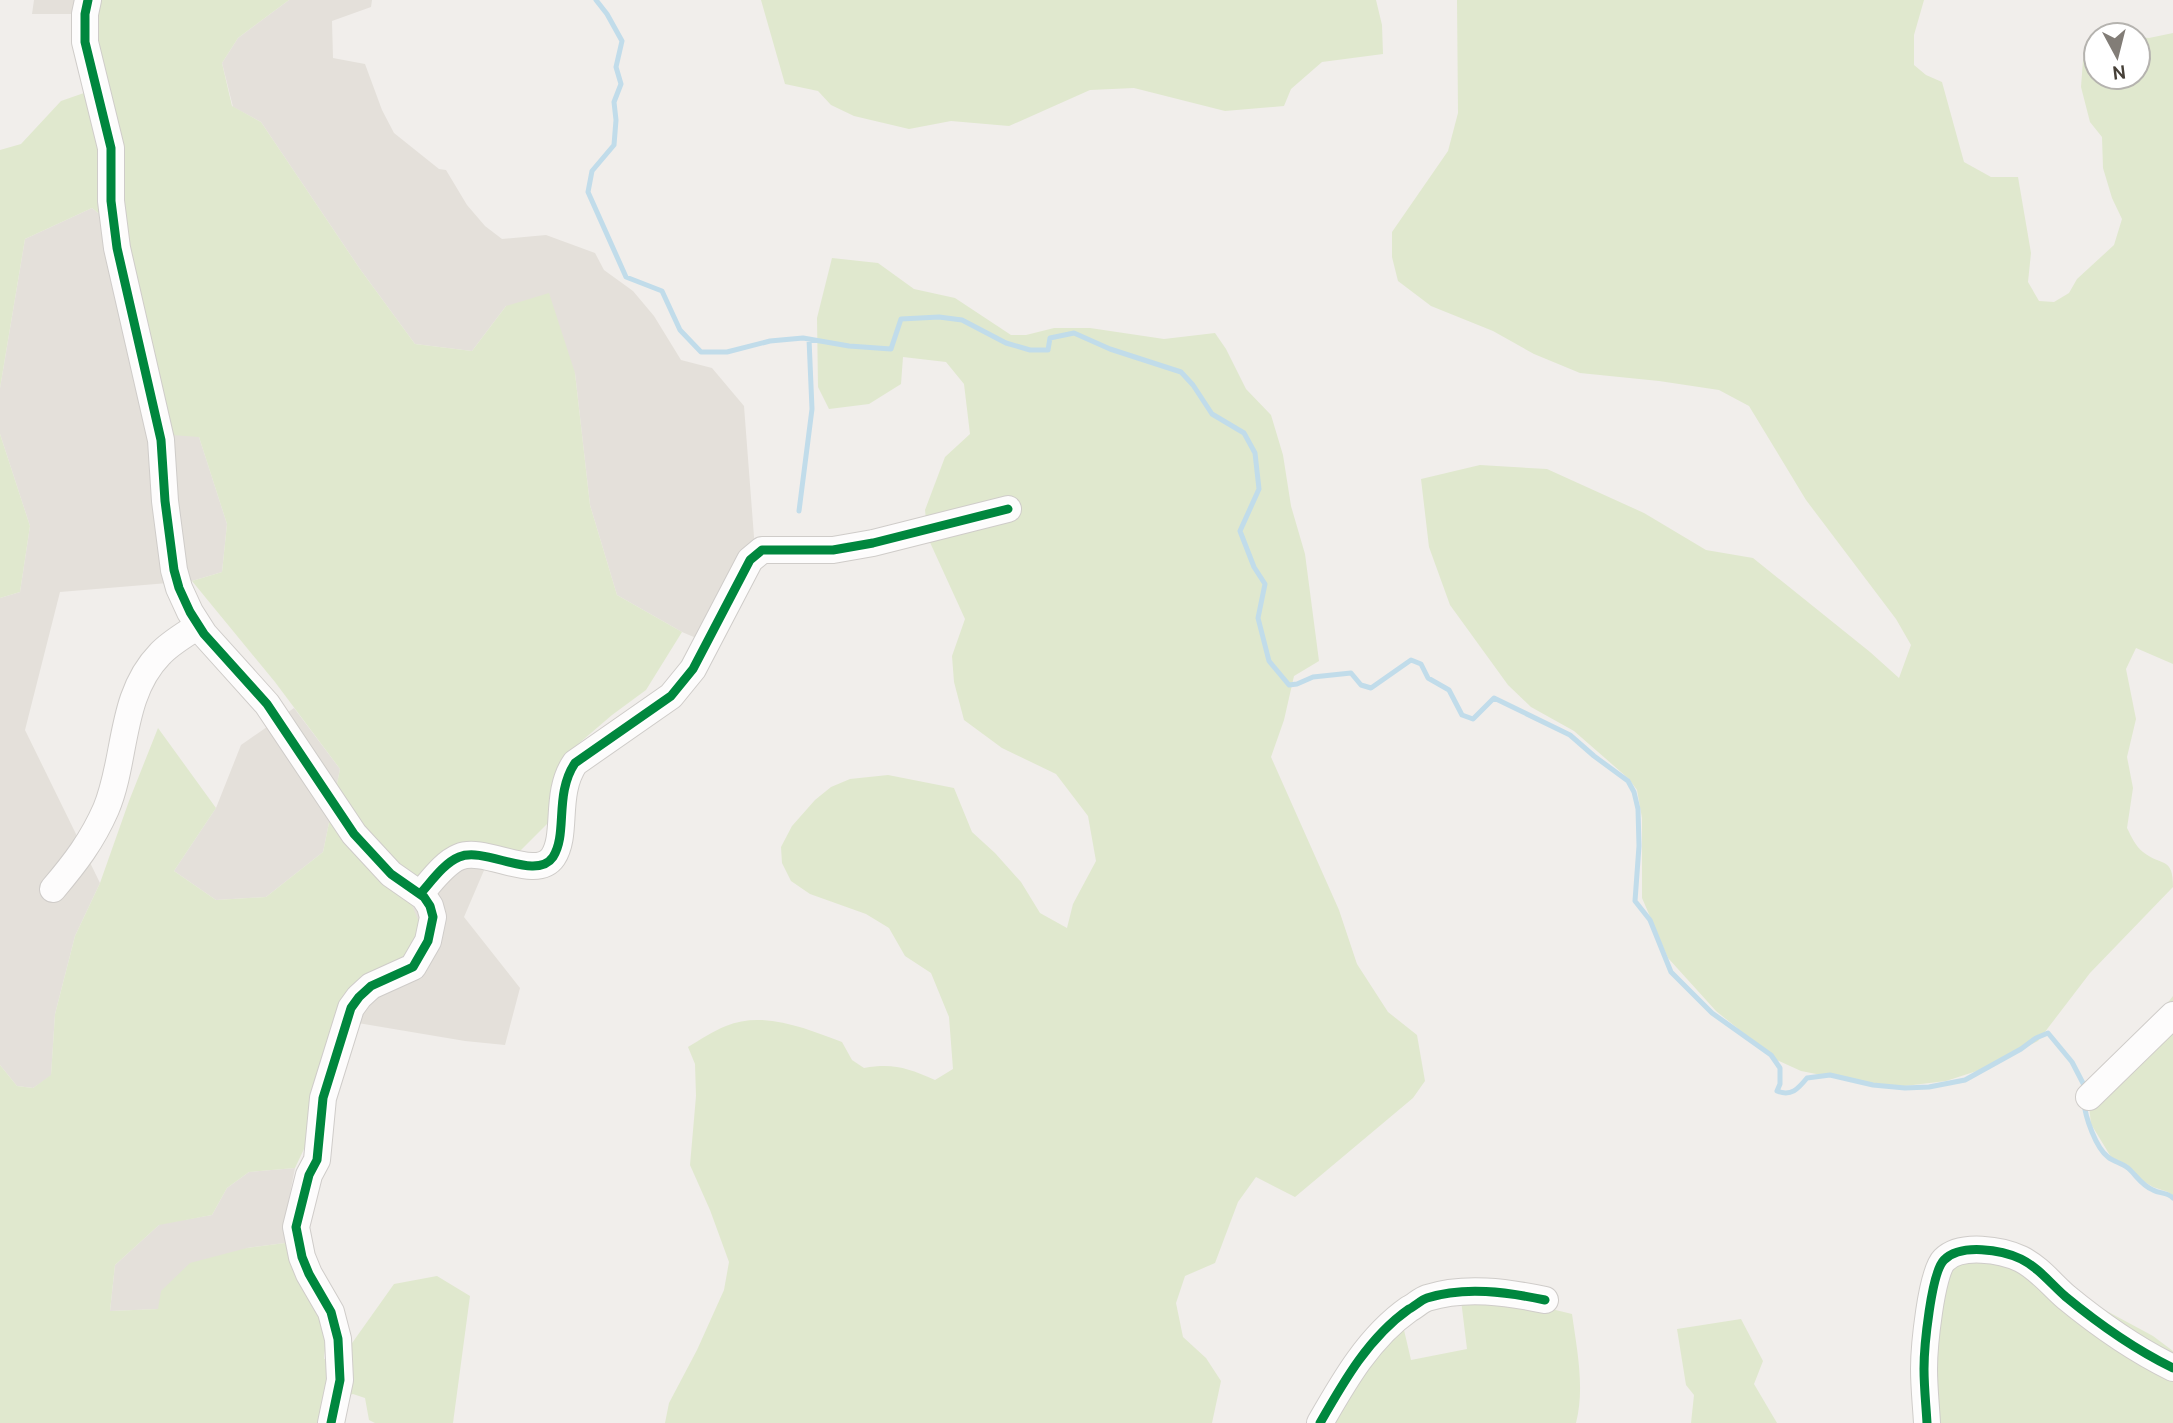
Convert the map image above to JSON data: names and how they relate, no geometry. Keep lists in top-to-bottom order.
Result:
{
  "north": "bottom"
}
